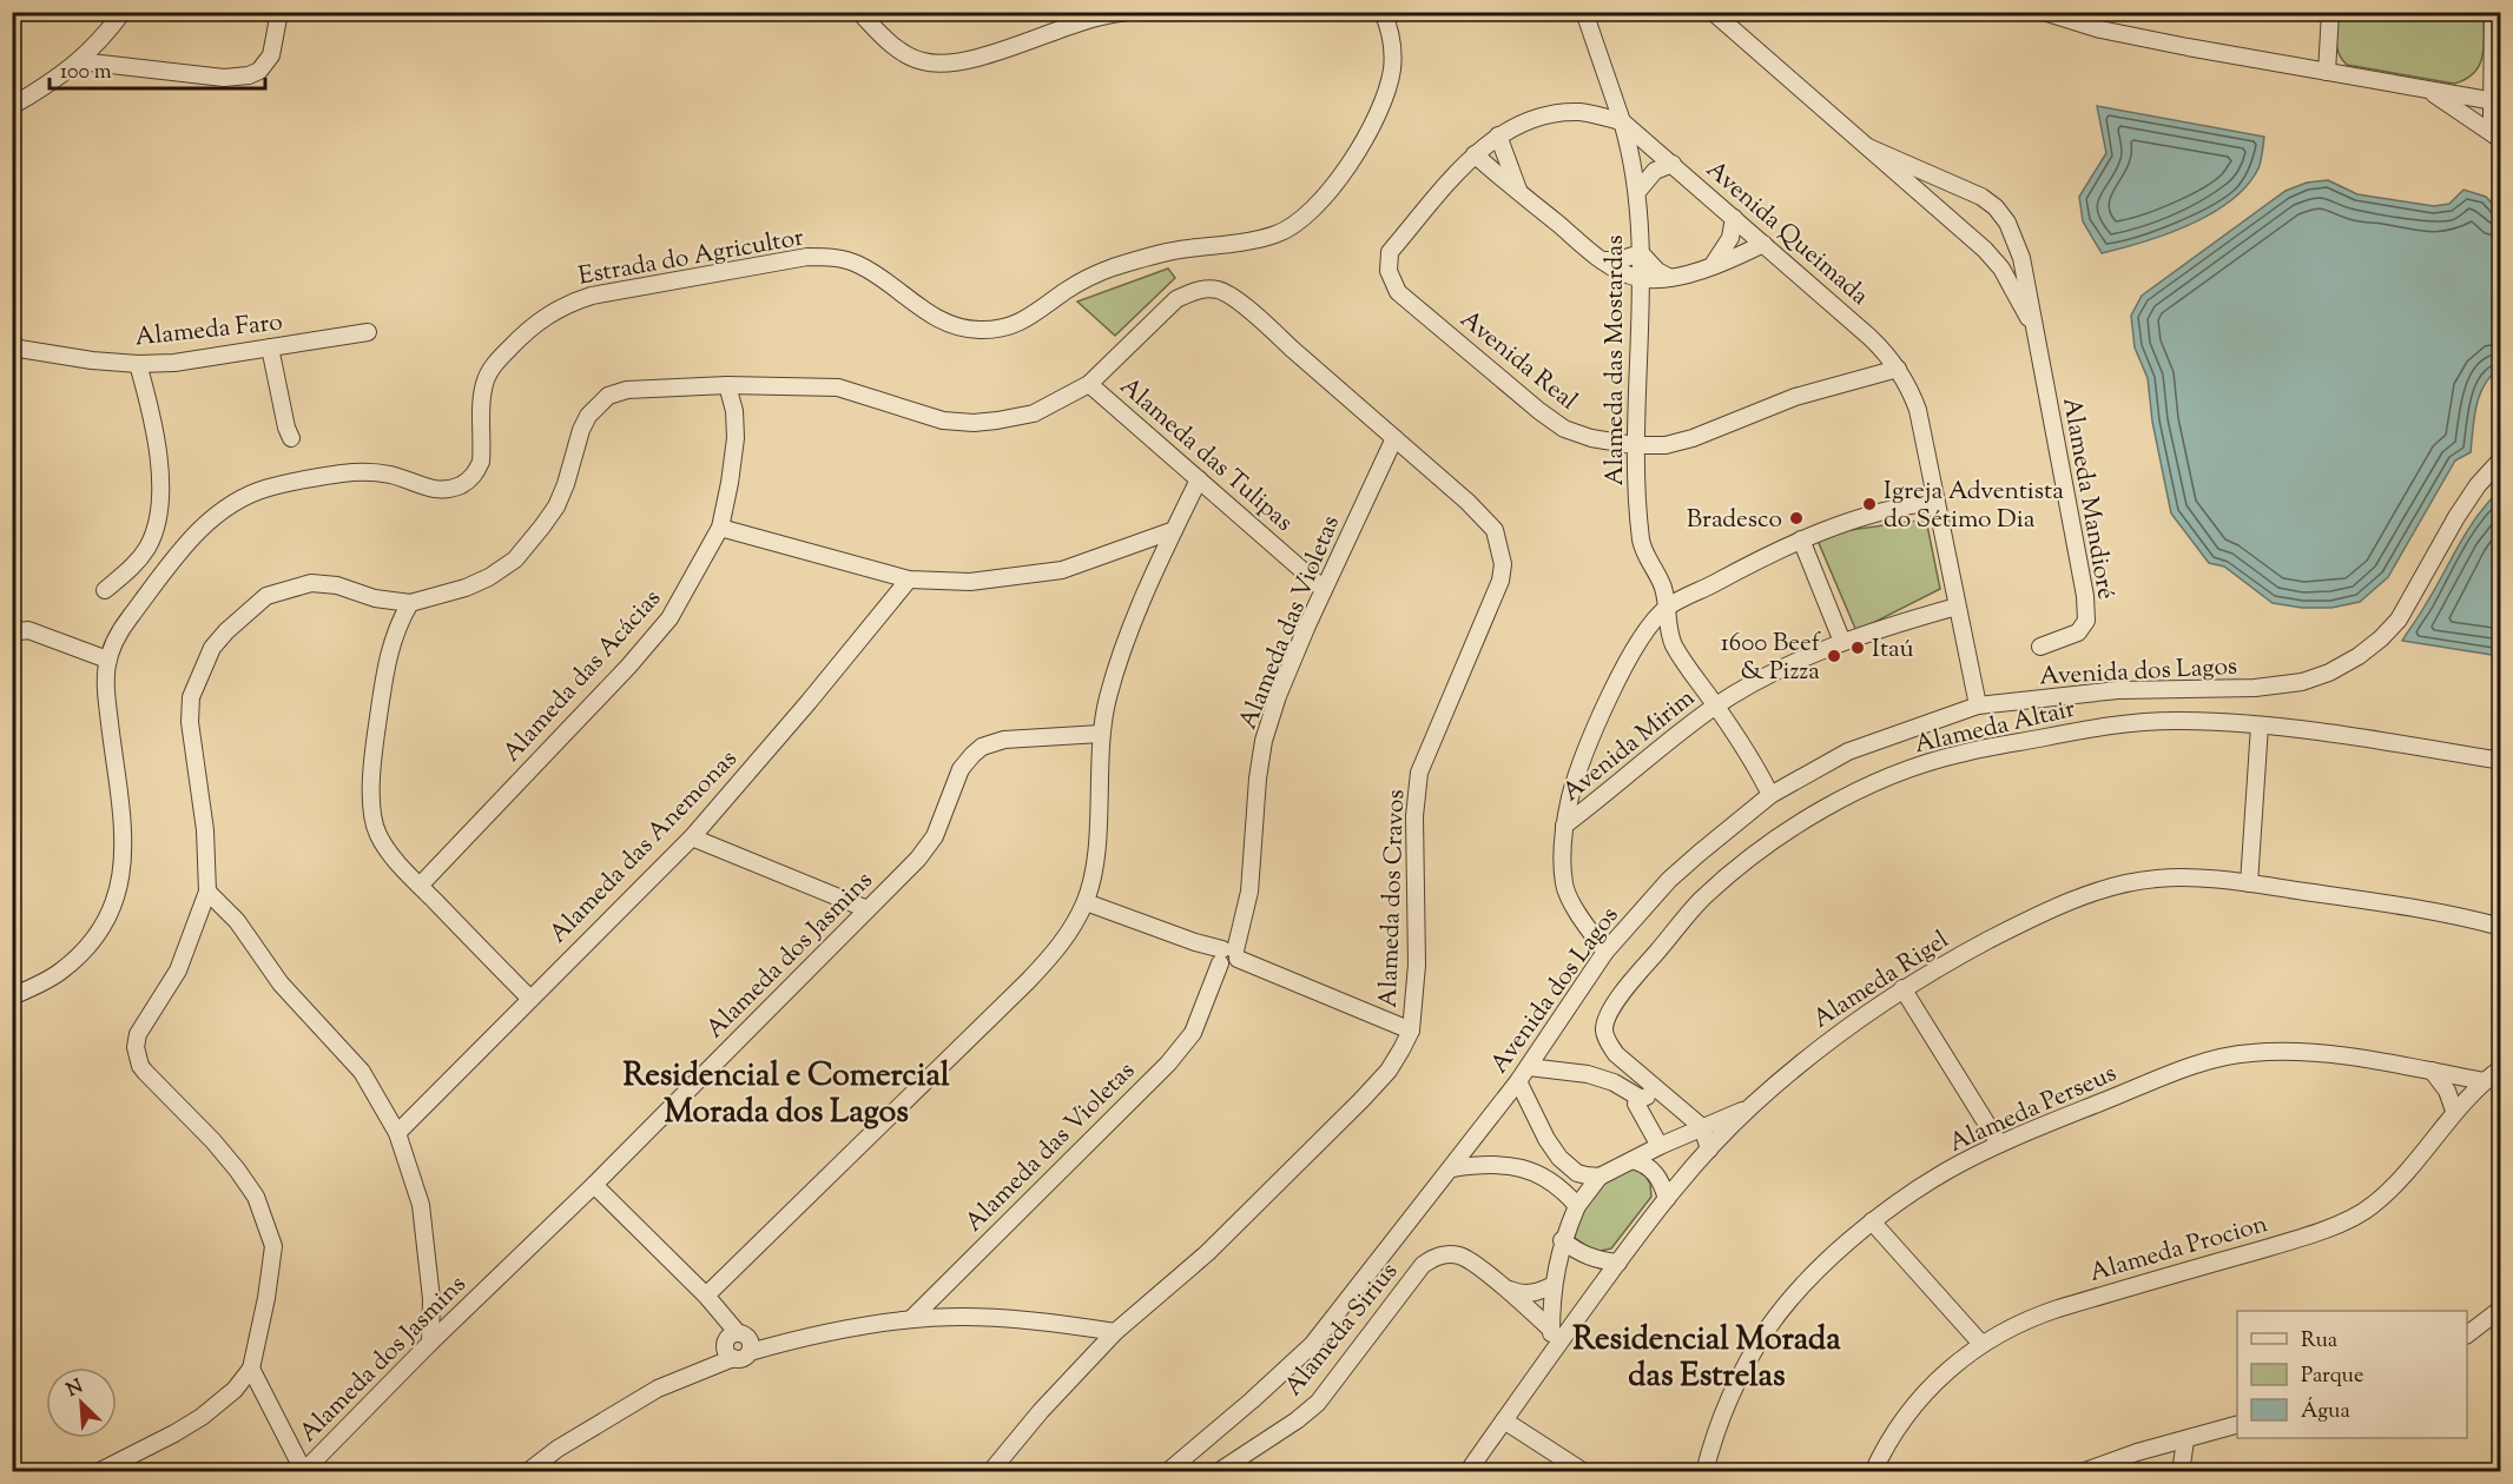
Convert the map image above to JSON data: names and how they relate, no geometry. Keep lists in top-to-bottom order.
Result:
{
  "streets": {
    "street": [
      "Avenida Queimada",
      "Estrada do Agricultor",
      "Alameda Faro",
      "Avenida Real",
      "Alameda das Mostardas",
      "Alameda das Tulipas",
      "Alameda Mandioré",
      "Alameda das Violetas",
      "Avenida dos Lagos",
      "Alameda das Acácias",
      "Alameda Altair",
      "Avenida Mirim",
      "Alameda das Anemonas",
      "Alameda dos Cravos",
      "Alameda dos Jasmins",
      "Alameda Rigel",
      "Alameda Perseus",
      "Alameda Procion",
      "Alameda Sirius"
    ]
  },
  "crossings": [
    ["Avenida Queimada", "Avenida Real"],
    ["Avenida Queimada", "Alameda das Mostardas"],
    ["Avenida Queimada", "Avenida dos Lagos"],
    ["Avenida Queimada", "Avenida Mirim"],
    ["Avenida Real", "Alameda das Mostardas"],
    ["Alameda das Mostardas", "Avenida dos Lagos"],
    ["Alameda das Mostardas", "Avenida Mirim"],
    ["Alameda das Tulipas", "Alameda das Violetas"],
    ["Alameda das Tulipas", "Alameda dos Cravos"],
    ["Alameda das Violetas", "Alameda dos Cravos"],
    ["Alameda Perseus", "Alameda Procion"]
  ],
  "districts": ["Residencial e Comercial Morada dos Lagos", "Residencial Morada das Estrelas"],
  "places": [
    "Igreja Adventista do Sétimo Dia",
    "Bradesco",
    "Itaú",
    "1600 Beef & Pizza"
  ],
  "legend": ["Rua", "Parque", "Água"],
  "scale_bar": "100 m",
  "north": "top left"
}
